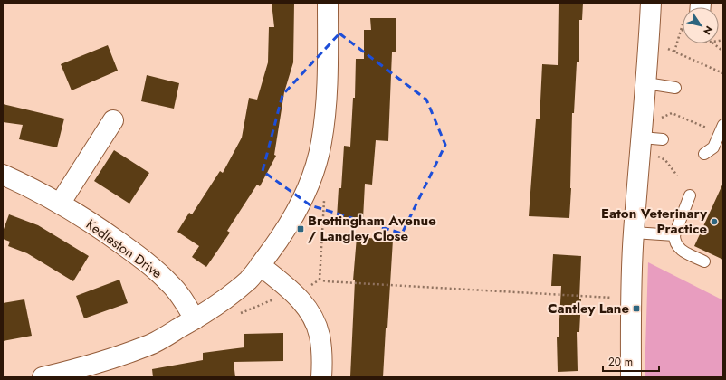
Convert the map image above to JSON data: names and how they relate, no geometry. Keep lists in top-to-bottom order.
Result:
{
  "streets": {
    "street": ["Kedleston Drive"]
  },
  "places": {
    "other": ["Eaton Veterinary Practice"],
    "transit": ["Brettingham Avenue / Langley Close", "Cantley Lane"]
  },
  "scale_bar": "20 m",
  "north": "bottom right"
}
